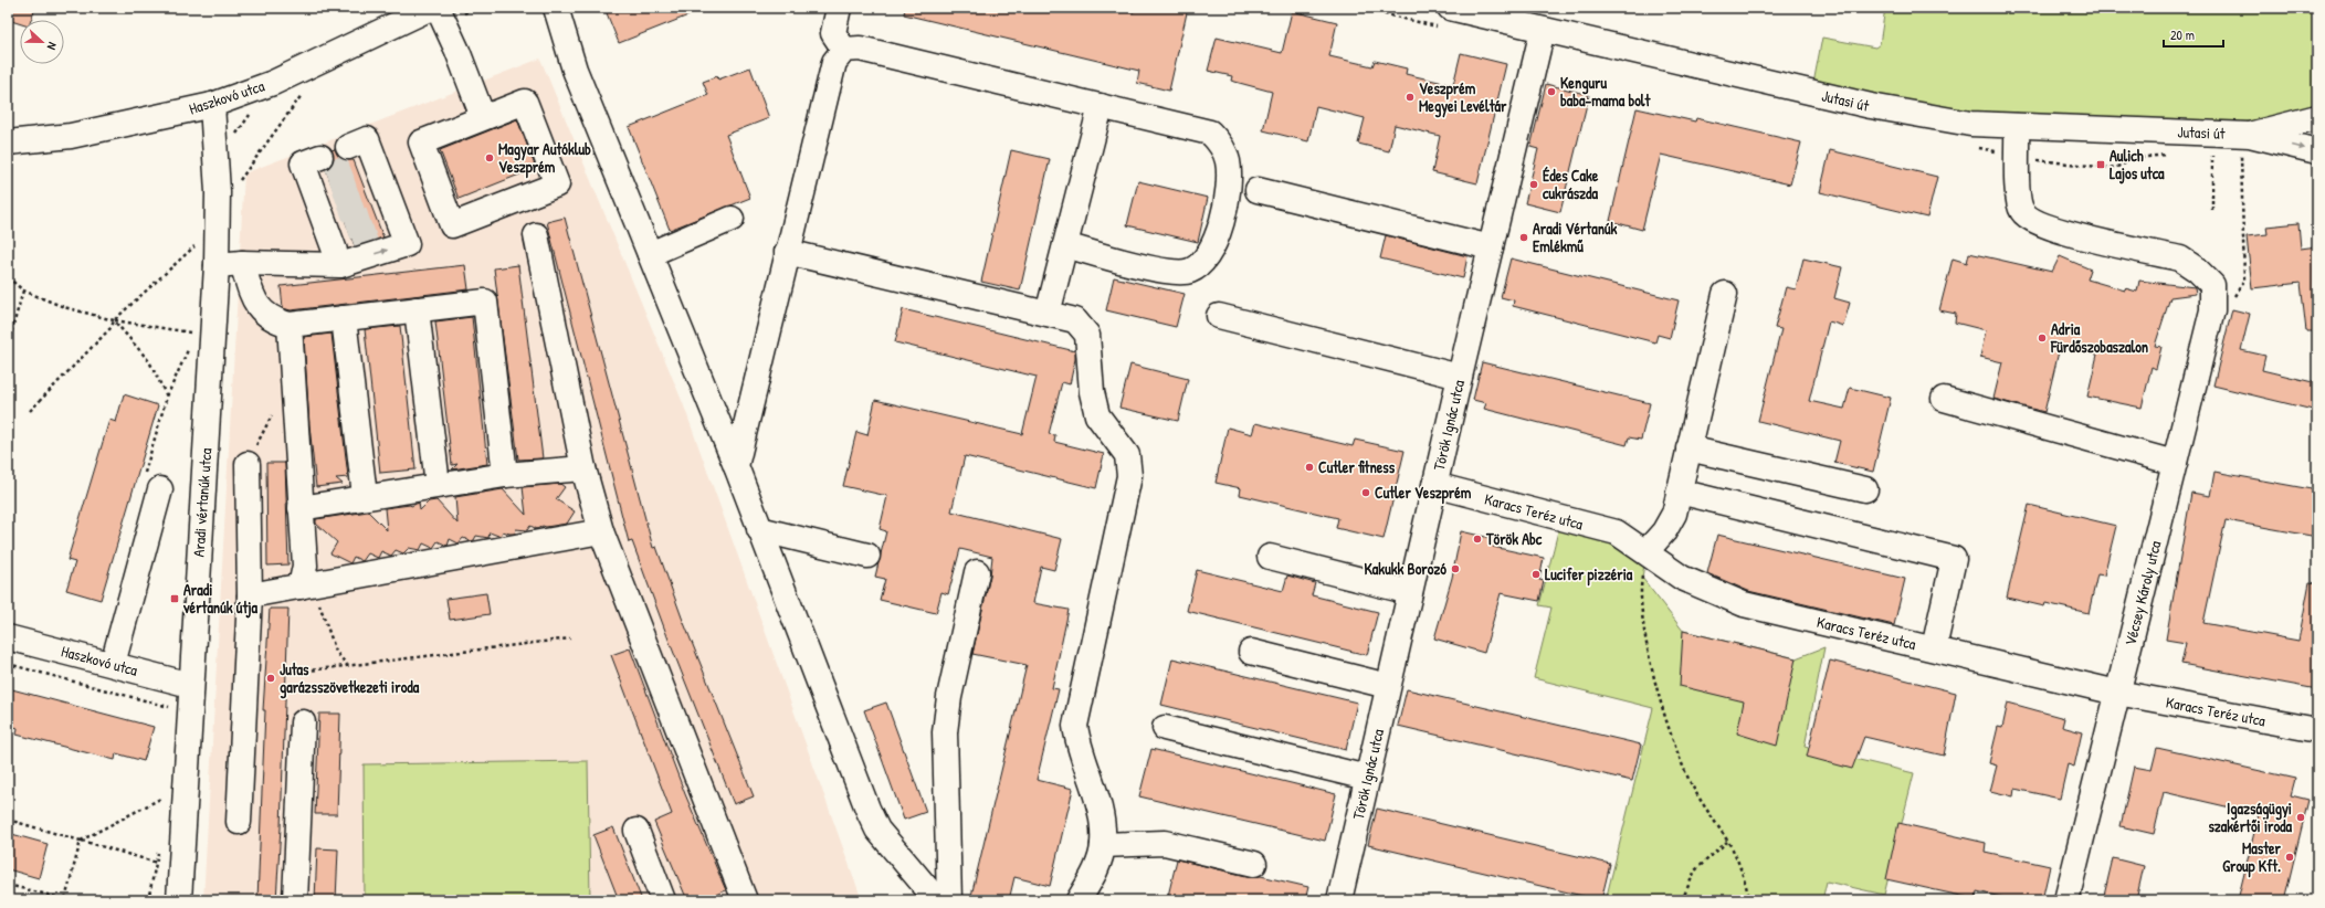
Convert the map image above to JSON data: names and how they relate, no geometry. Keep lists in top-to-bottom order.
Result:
{
  "streets": {
    "street": [
      "Haszkovó utca",
      "Jutasi út",
      "Török Ignác utca",
      "Aradi vértanúk utca",
      "Karacs Teréz utca",
      "Vécsey Károly utca"
    ]
  },
  "crossings": [
    ["Haszkovó utca", "Aradi vértanúk utca"],
    ["Jutasi út", "Török Ignác utca"],
    ["Török Ignác utca", "Karacs Teréz utca"],
    ["Karacs Teréz utca", "Vécsey Károly utca"]
  ],
  "places": {
    "other": [
      "Kenguru baba-mama bolt",
      "Veszprém Megyei Levéltár",
      "Magyar Autóklub Veszprém",
      "Édes Cake cukrászda",
      "Aradi Vértanúk Emlékmű",
      "Adria Fürdőszobaszalon",
      "Cutler fitness",
      "Cutler Veszprém",
      "Török Abc",
      "Kakukk Borozó",
      "Lucifer pizzéria",
      "Jutas garázsszövetkezeti iroda",
      "Igazságügyi szakértői iroda",
      "Master Group Kft."
    ],
    "transit": ["Aulich Lajos utca", "Aradi vértanúk útja"]
  },
  "scale_bar": "20 m",
  "north": "right"
}
